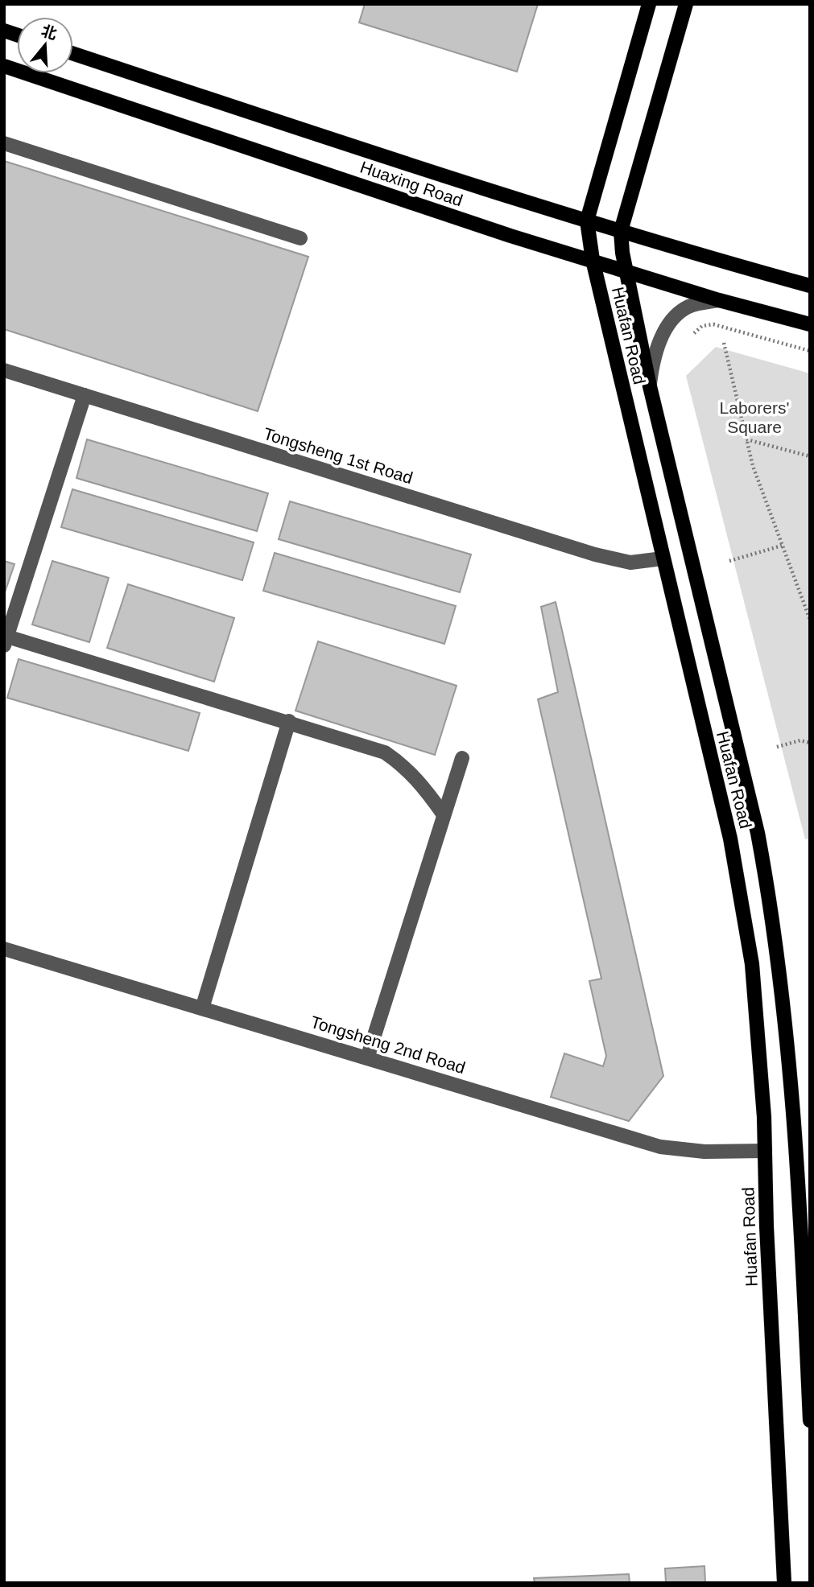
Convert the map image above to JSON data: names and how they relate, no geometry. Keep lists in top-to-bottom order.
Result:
{
  "streets": {
    "main road": ["Huaxing Road", "Huafan Road"],
    "street": ["Tongsheng 1st Road", "Tongsheng 2nd Road"]
  },
  "crossings": [
    ["Huaxing Road", "Huafan Road"],
    ["Huafan Road", "Tongsheng 1st Road"],
    ["Huafan Road", "Tongsheng 2nd Road"]
  ],
  "parks": ["Laborers' Square"],
  "north": "top"
}
